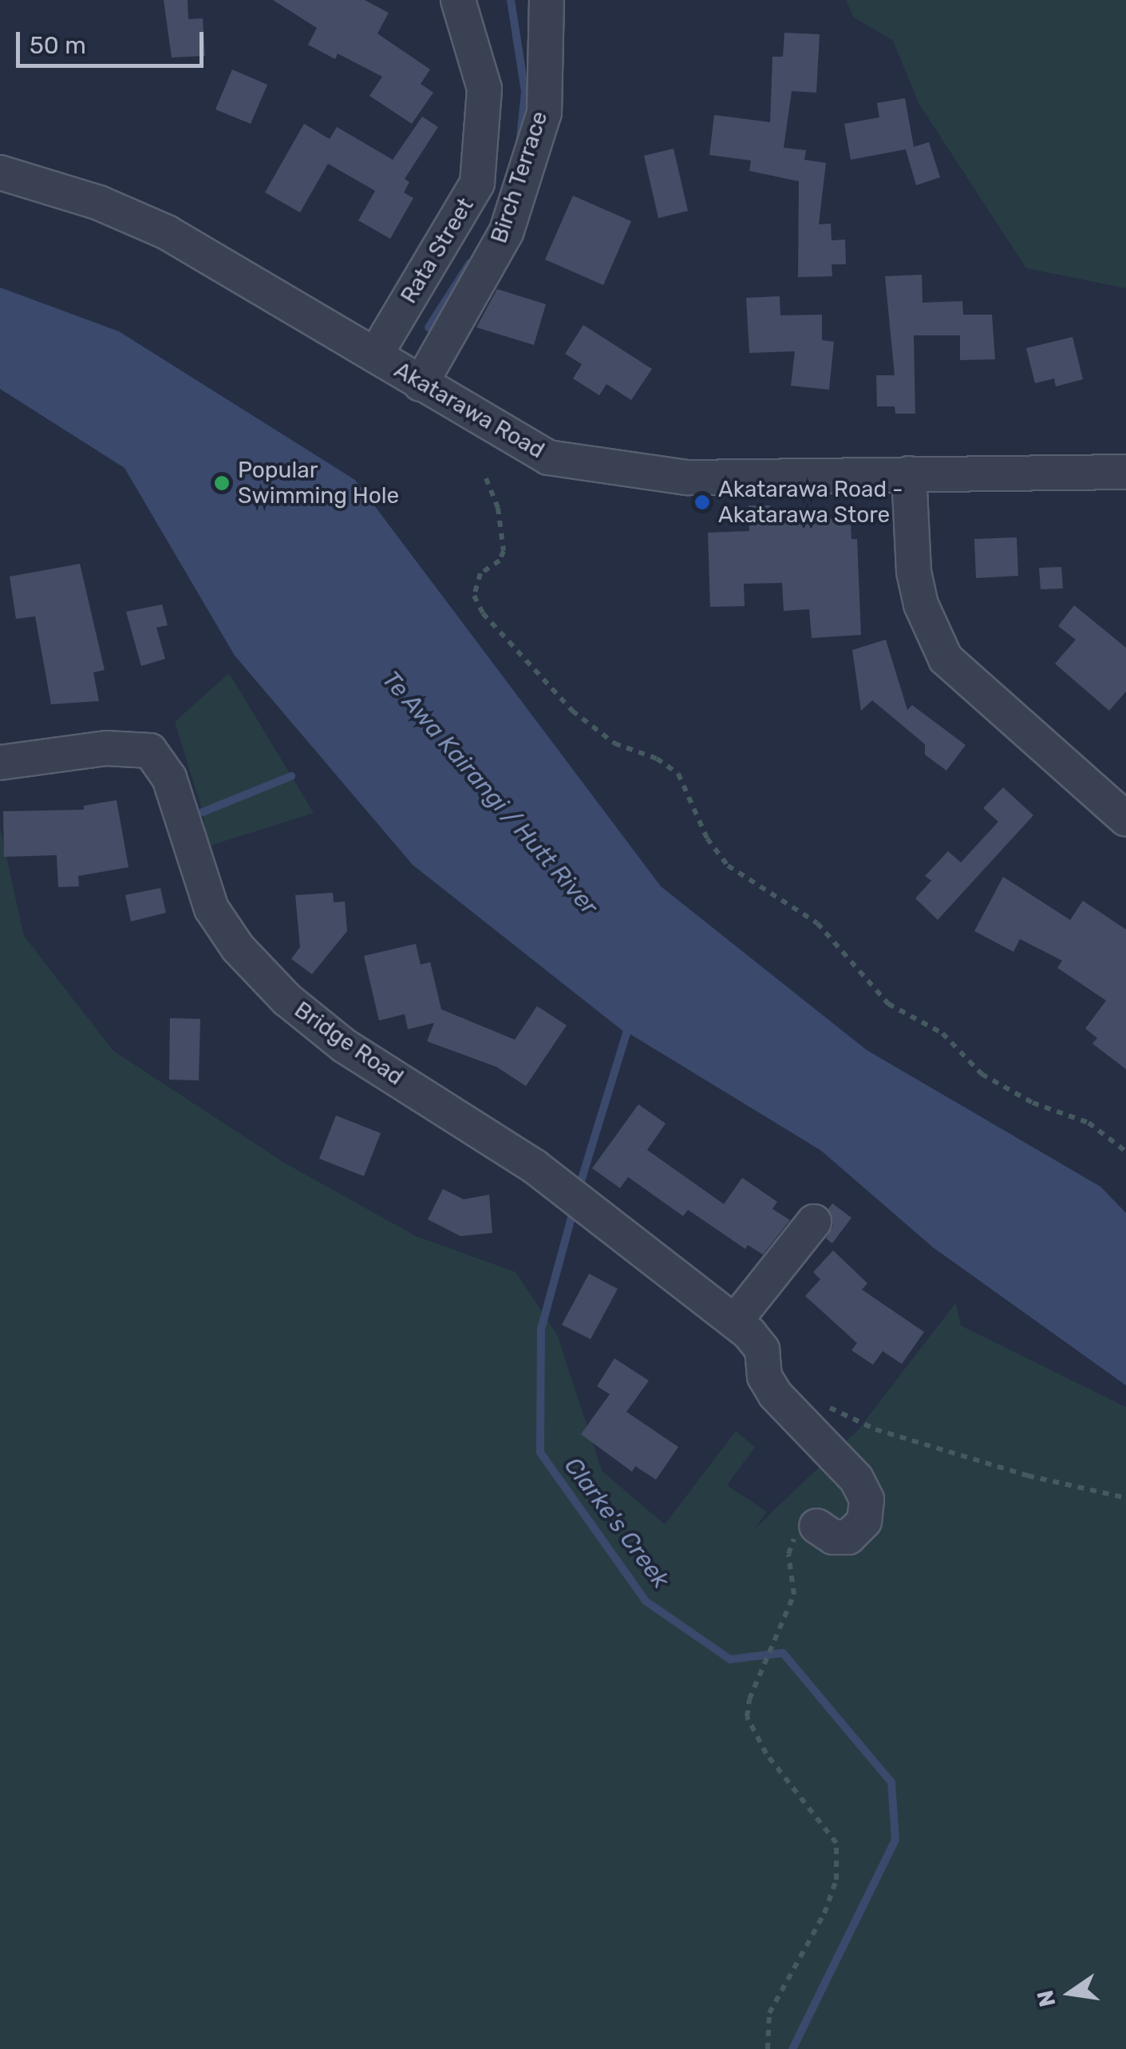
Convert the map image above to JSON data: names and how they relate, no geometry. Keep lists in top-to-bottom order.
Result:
{
  "streets": {
    "street": [
      "Birch Terrace",
      "Rata Street",
      "Akatarawa Road",
      "Bridge Road"
    ]
  },
  "crossings": [
    ["Birch Terrace", "Akatarawa Road"],
    ["Rata Street", "Akatarawa Road"]
  ],
  "water": ["Te Awa Kairangi / Hutt River", "Clarke's Creek"],
  "places": ["Popular Swimming Hole", "Akatarawa Road - Akatarawa Store"],
  "scale_bar": "50 m",
  "north": "left"
}
